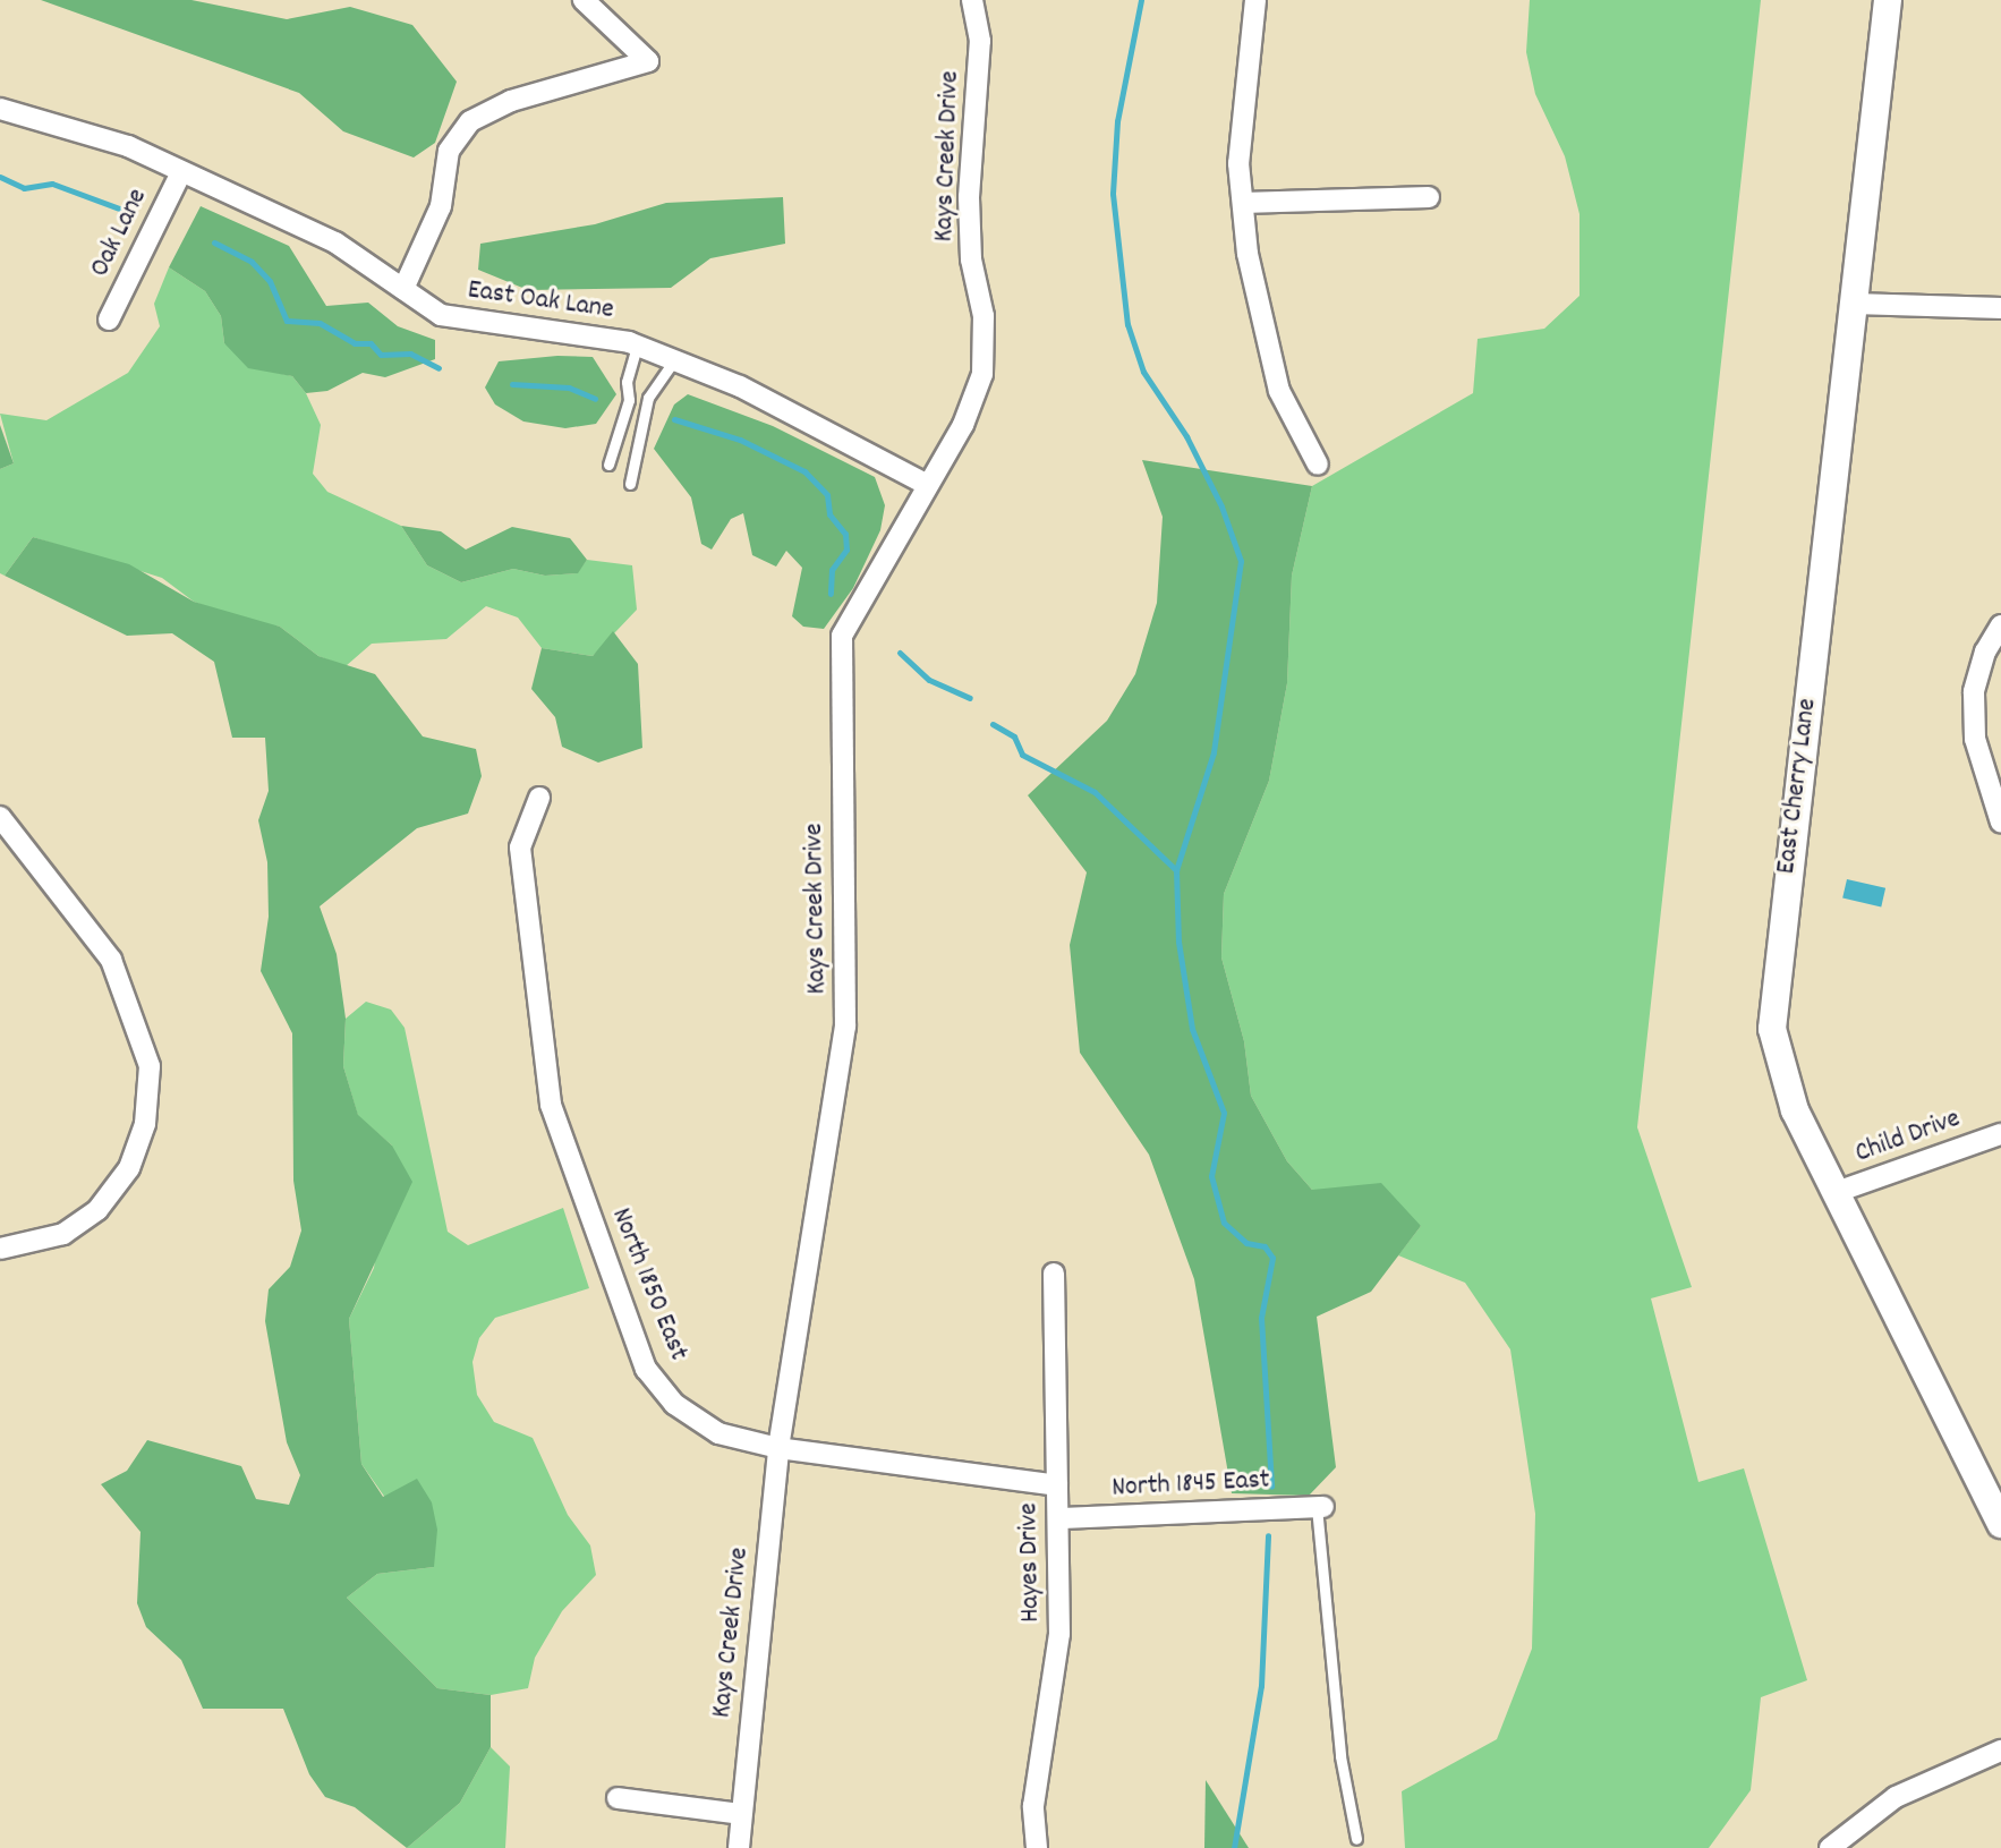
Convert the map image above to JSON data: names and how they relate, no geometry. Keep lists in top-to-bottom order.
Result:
{
  "streets": {
    "street": [
      "Kays Creek Drive",
      "Oak Lane",
      "East Oak Lane",
      "East Cherry Lane",
      "Child Drive",
      "North 1850 East",
      "North 1845 East",
      "Hayes Drive"
    ]
  },
  "crossings": [
    ["Kays Creek Drive", "East Oak Lane"],
    ["Kays Creek Drive", "North 1850 East"],
    ["Oak Lane", "East Oak Lane"],
    ["East Cherry Lane", "Child Drive"],
    ["North 1850 East", "Hayes Drive"],
    ["North 1845 East", "Hayes Drive"]
  ]
}
